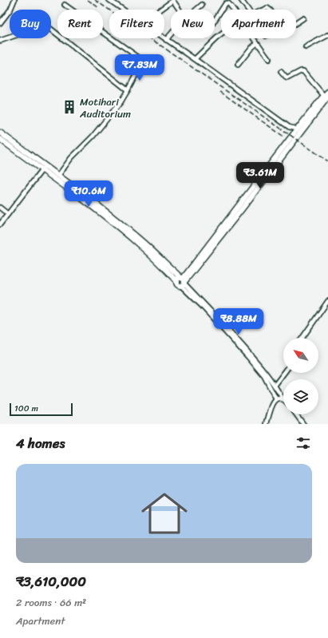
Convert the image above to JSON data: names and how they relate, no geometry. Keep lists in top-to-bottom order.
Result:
{
  "places": {
    "building": ["Motihari Auditorium"]
  },
  "scale_bar": "100 m",
  "north": "top left",
  "page": {
    "chip": [
      "Buy",
      "Rent",
      "Filters",
      "New",
      "Apartment"
    ],
    "price": [
      "₹7.83M",
      "₹3.61M",
      "₹10.6M",
      "₹8.88M"
    ],
    "scale": "100 m",
    "heading": "4 homes",
    "list": [
      {
        "name": "₹3,610,000",
        "note": "2 rooms · 66 m² · Apartment"
      }
    ]
  }
}
